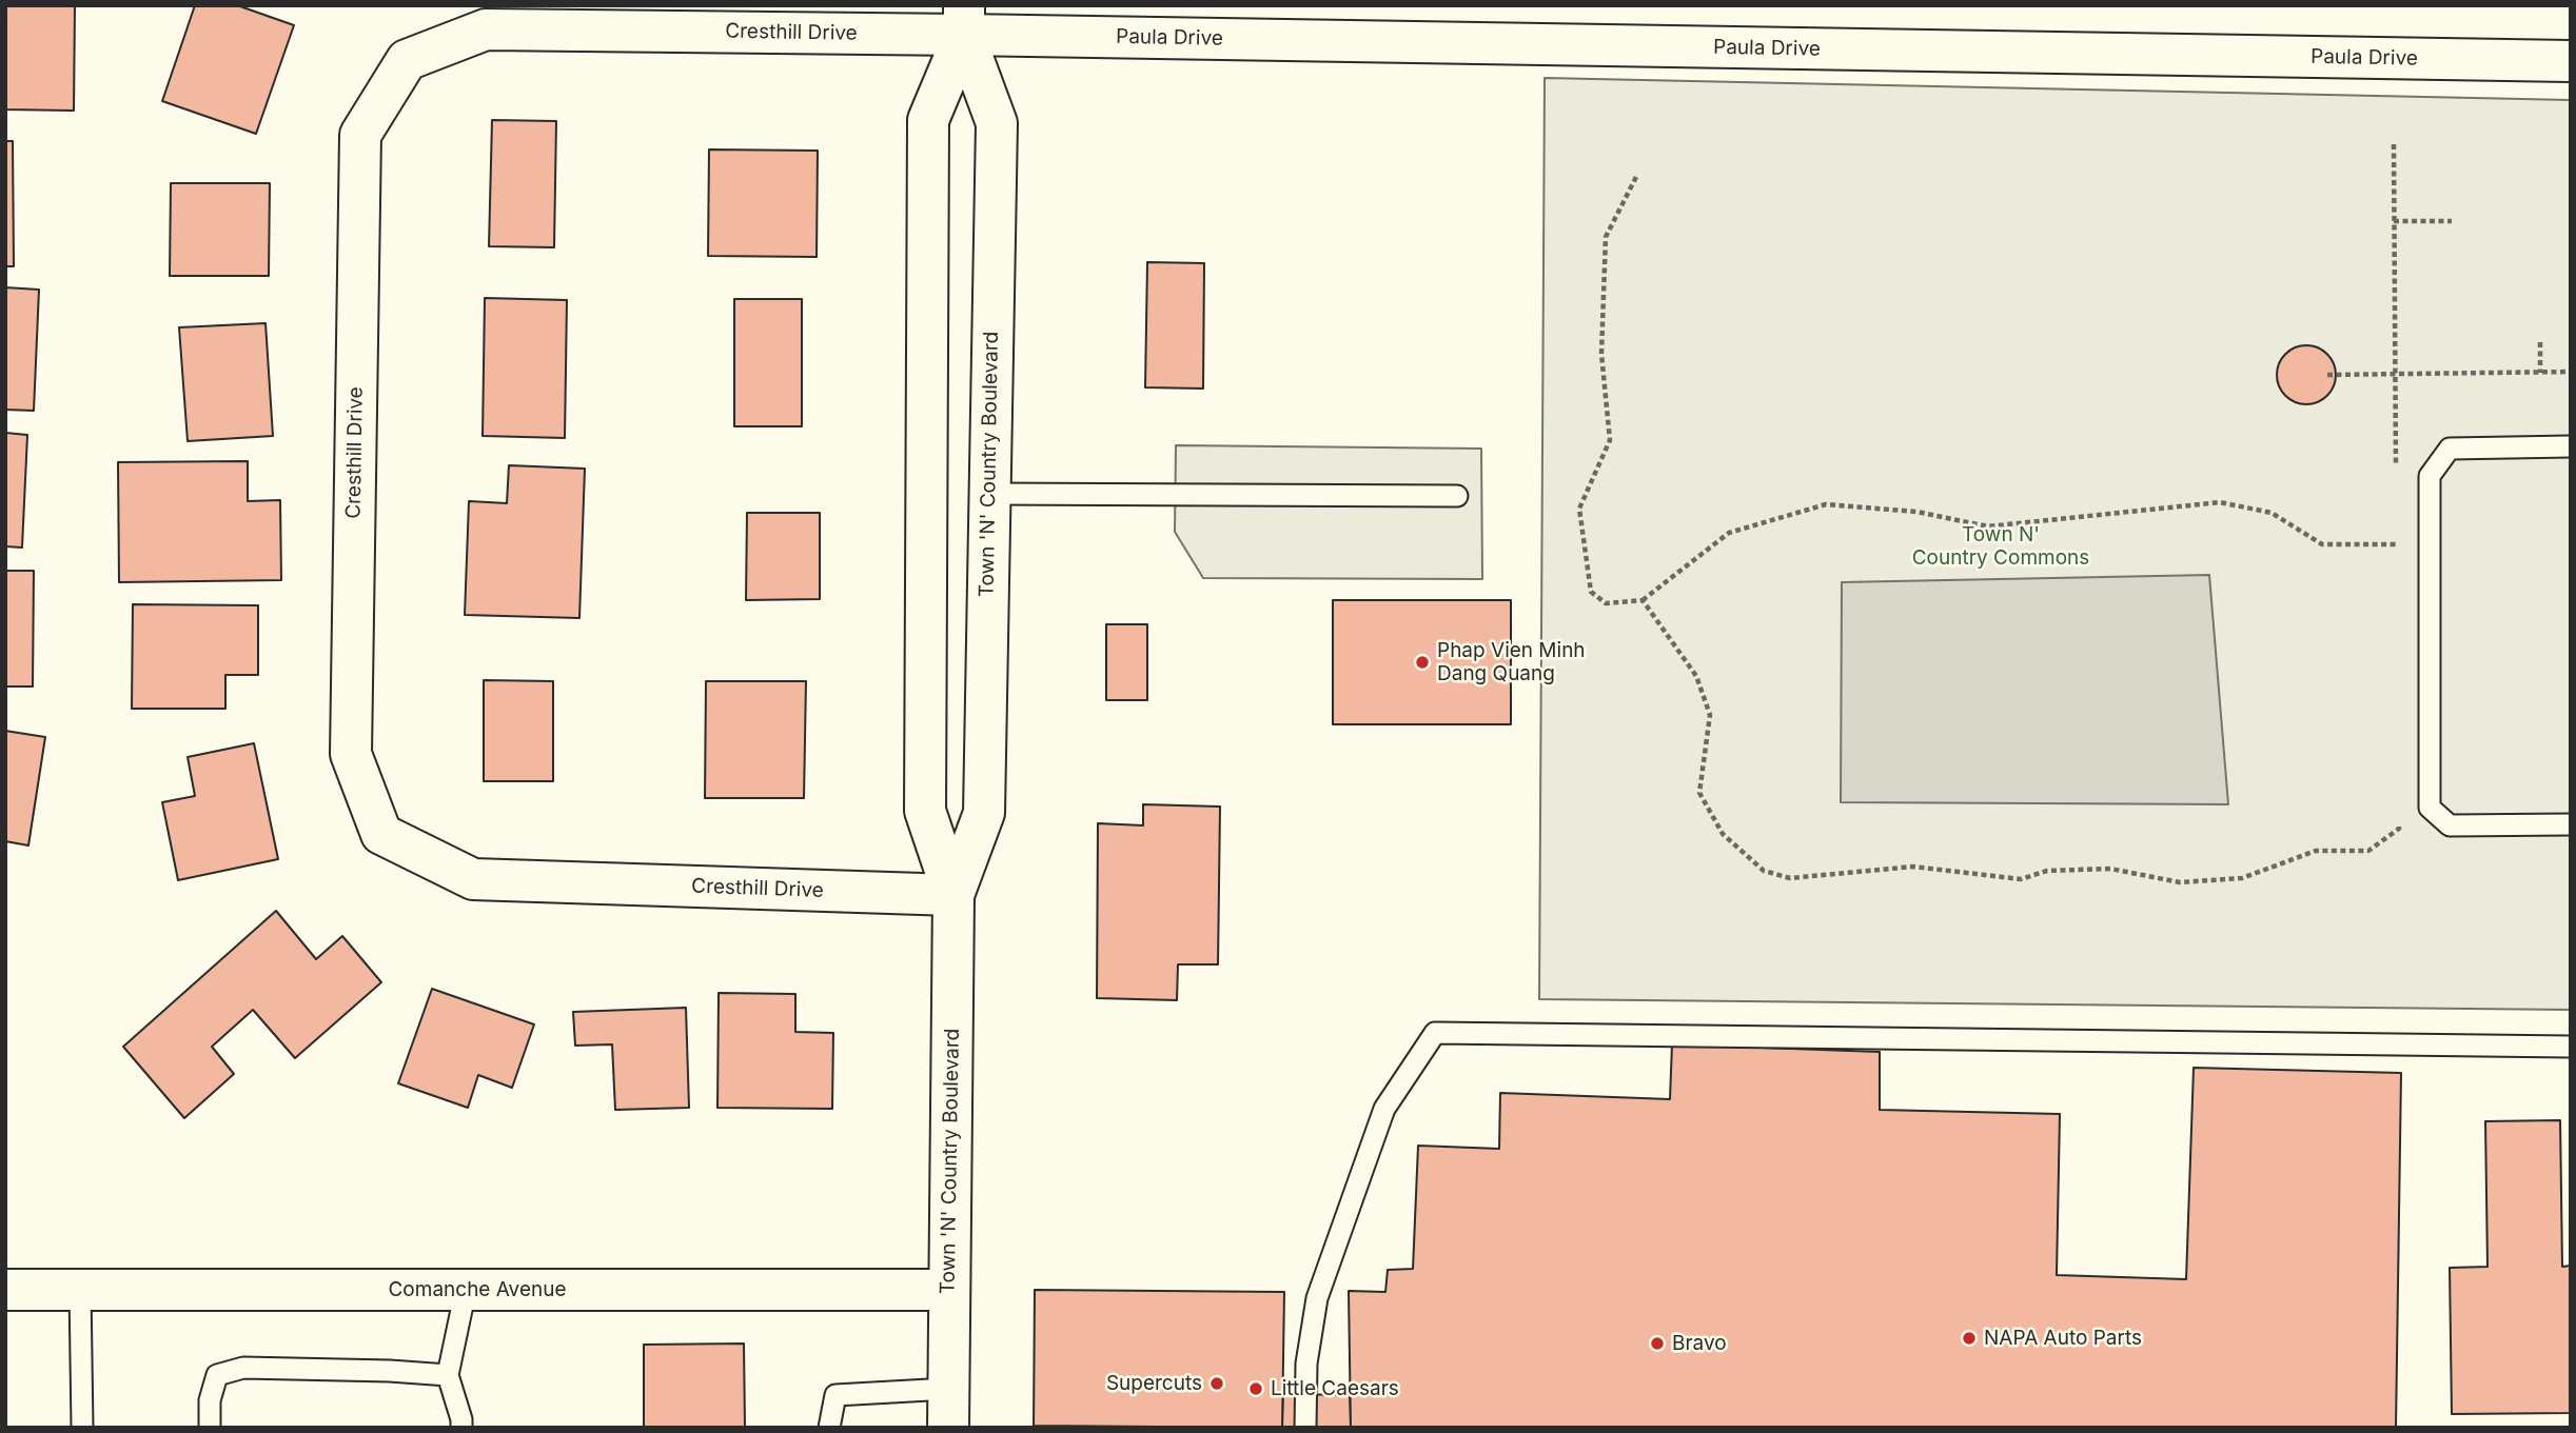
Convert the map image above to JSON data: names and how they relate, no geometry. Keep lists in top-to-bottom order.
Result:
{
  "streets": {
    "street": [
      "Cresthill Drive",
      "Paula Drive",
      "Town 'N' Country Boulevard",
      "Comanche Avenue"
    ]
  },
  "crossings": [
    ["Cresthill Drive", "Paula Drive"],
    ["Cresthill Drive", "Town 'N' Country Boulevard"],
    ["Paula Drive", "Town 'N' Country Boulevard"],
    ["Town 'N' Country Boulevard", "Comanche Avenue"]
  ],
  "parks": ["Town N' Country Commons"],
  "places": [
    "Phap Vien Minh Dang Quang",
    "NAPA Auto Parts",
    "Bravo",
    "Supercuts",
    "Little Caesars"
  ]
}
